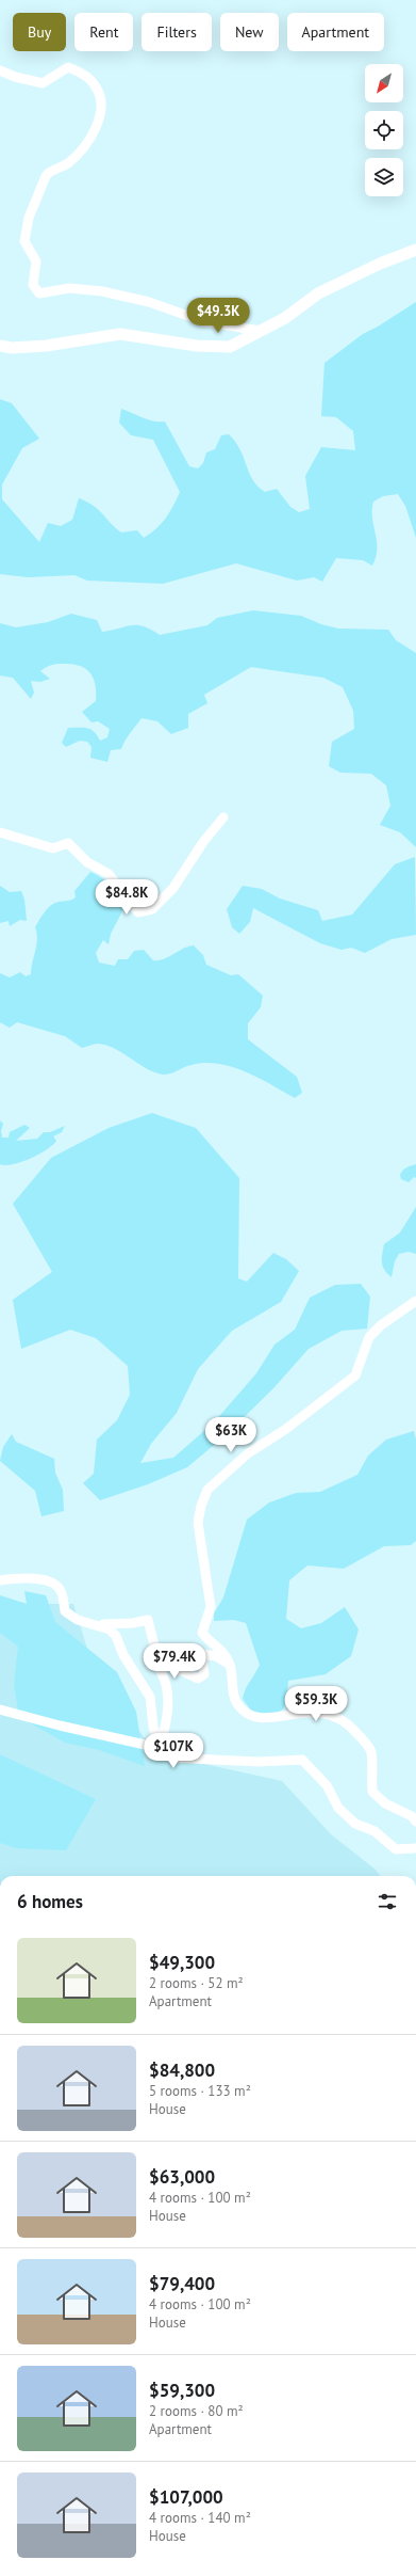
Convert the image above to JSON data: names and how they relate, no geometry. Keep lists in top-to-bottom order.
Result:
{
  "north": "bottom left",
  "page": {
    "chip": [
      "Buy",
      "Rent",
      "Filters",
      "New",
      "Apartment"
    ],
    "price": [
      "$49.3K",
      "$84.8K",
      "$63K",
      "$79.4K",
      "$59.3K",
      "$107K"
    ],
    "heading": "6 homes",
    "list": [
      {
        "name": "$49,300",
        "note": "2 rooms · 52 m² · Apartment"
      },
      {
        "name": "$84,800",
        "note": "5 rooms · 133 m² · House"
      },
      {
        "name": "$63,000",
        "note": "4 rooms · 100 m² · House"
      },
      {
        "name": "$79,400",
        "note": "4 rooms · 100 m² · House"
      },
      {
        "name": "$59,300",
        "note": "2 rooms · 80 m² · Apartment"
      },
      {
        "name": "$107,000",
        "note": "4 rooms · 140 m² · House"
      }
    ]
  }
}
